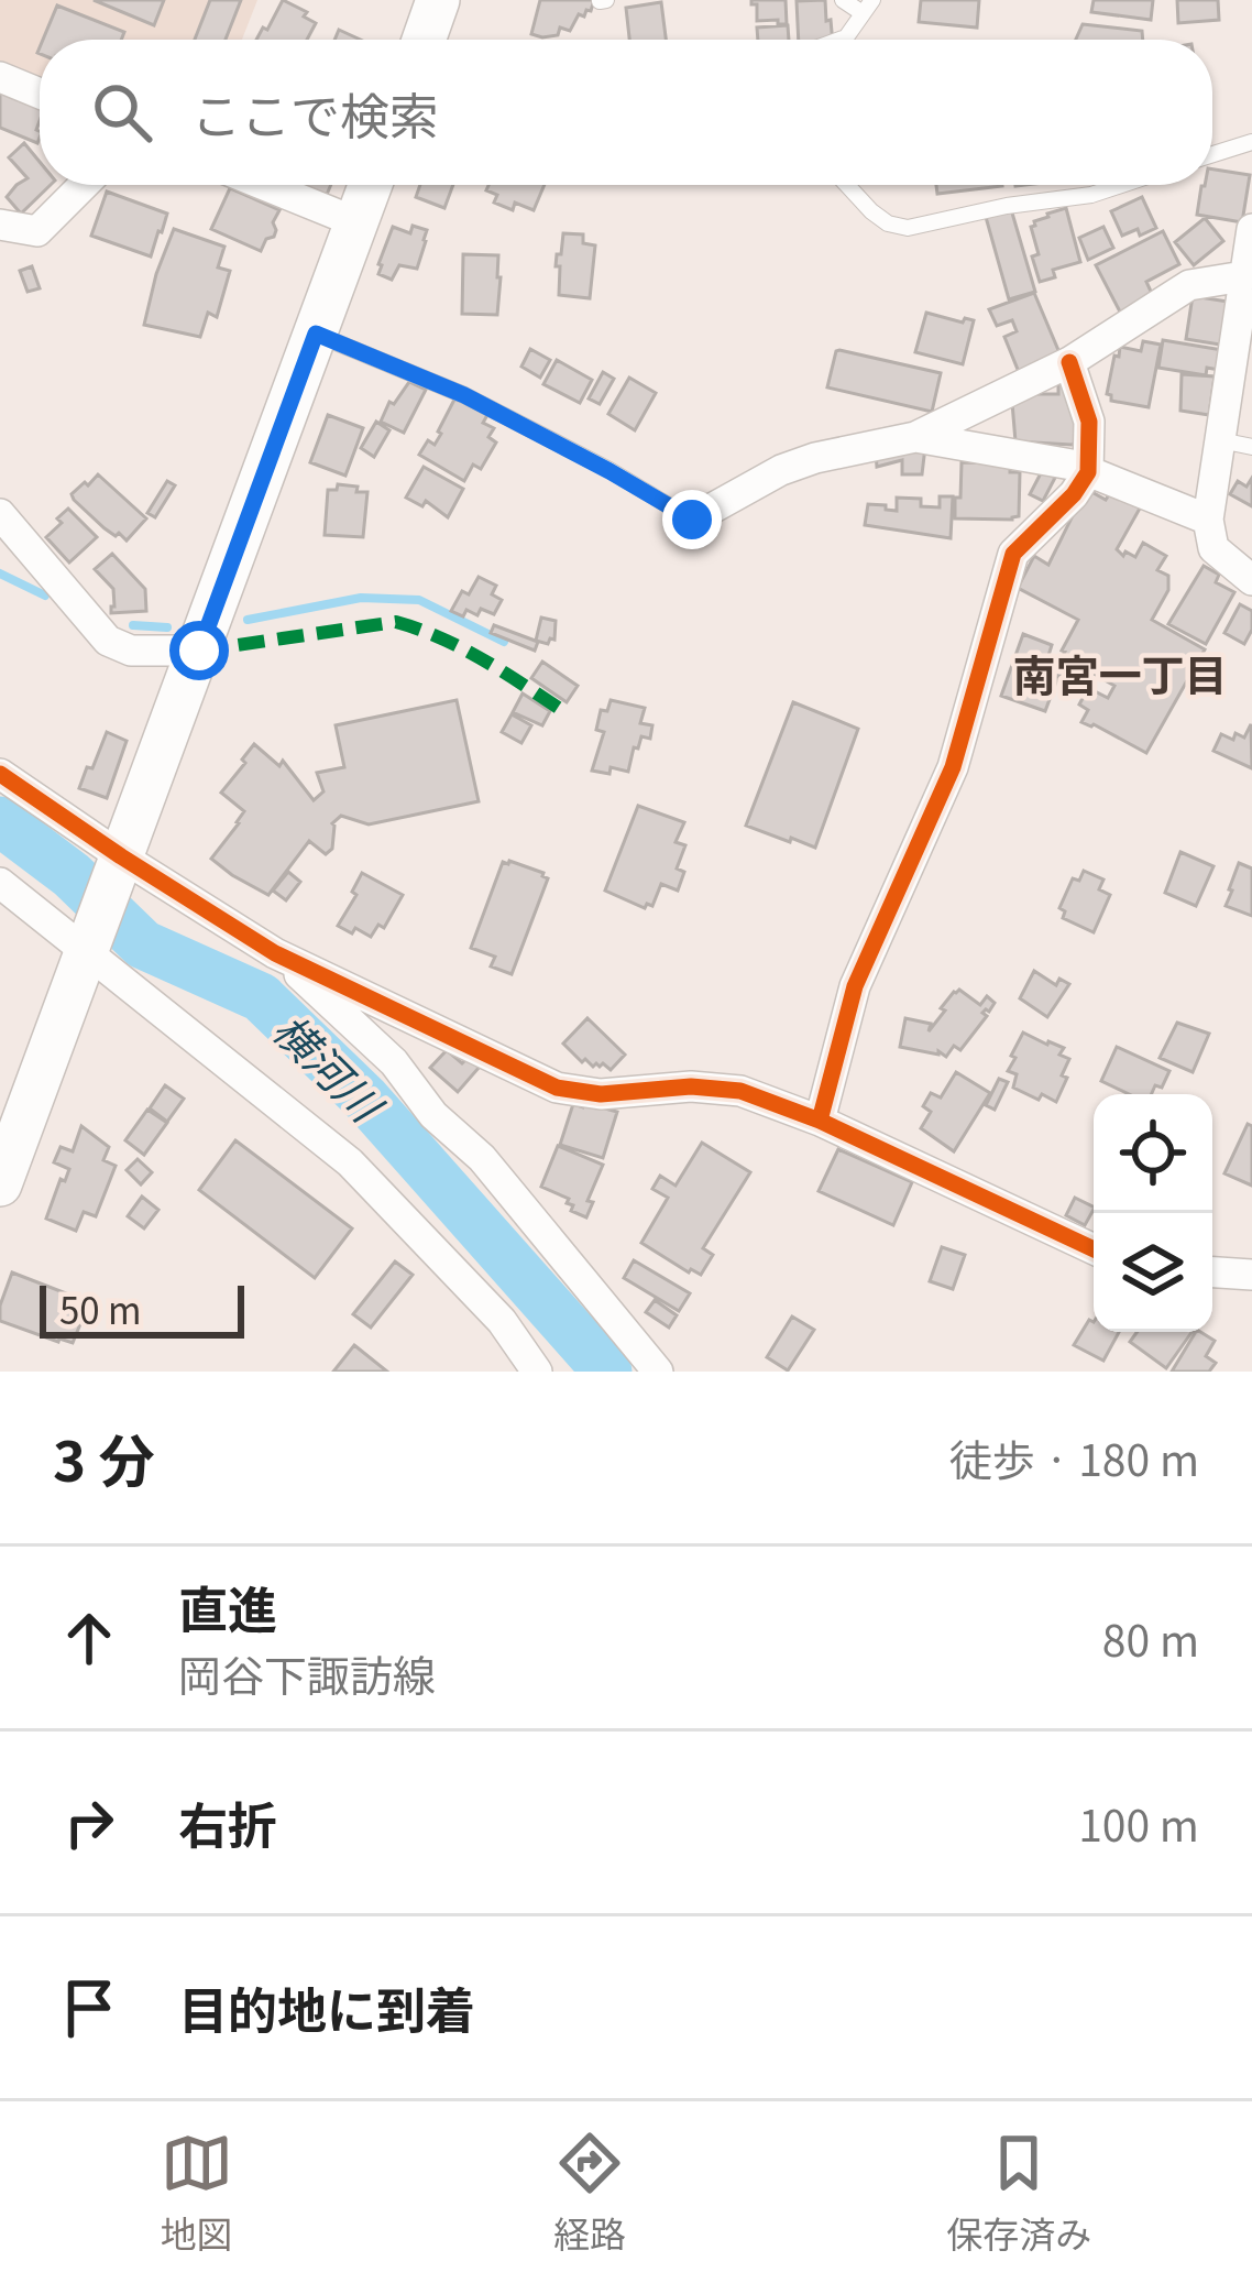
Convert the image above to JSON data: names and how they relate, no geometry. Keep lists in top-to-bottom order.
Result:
{
  "districts": ["南宮一丁目"],
  "water": ["横河川"],
  "scale_bar": "50 m",
  "page": {
    "search": "ここで検索",
    "scale": "50 m",
    "heading": ["3 分", "徒歩 · 180 m"],
    "list": [
      ["直進", "岡谷下諏訪線", "80 m"],
      ["右折", "100 m"],
      "目的地に到着"
    ],
    "nav": ["地図", "経路", "保存済み"]
  }
}
